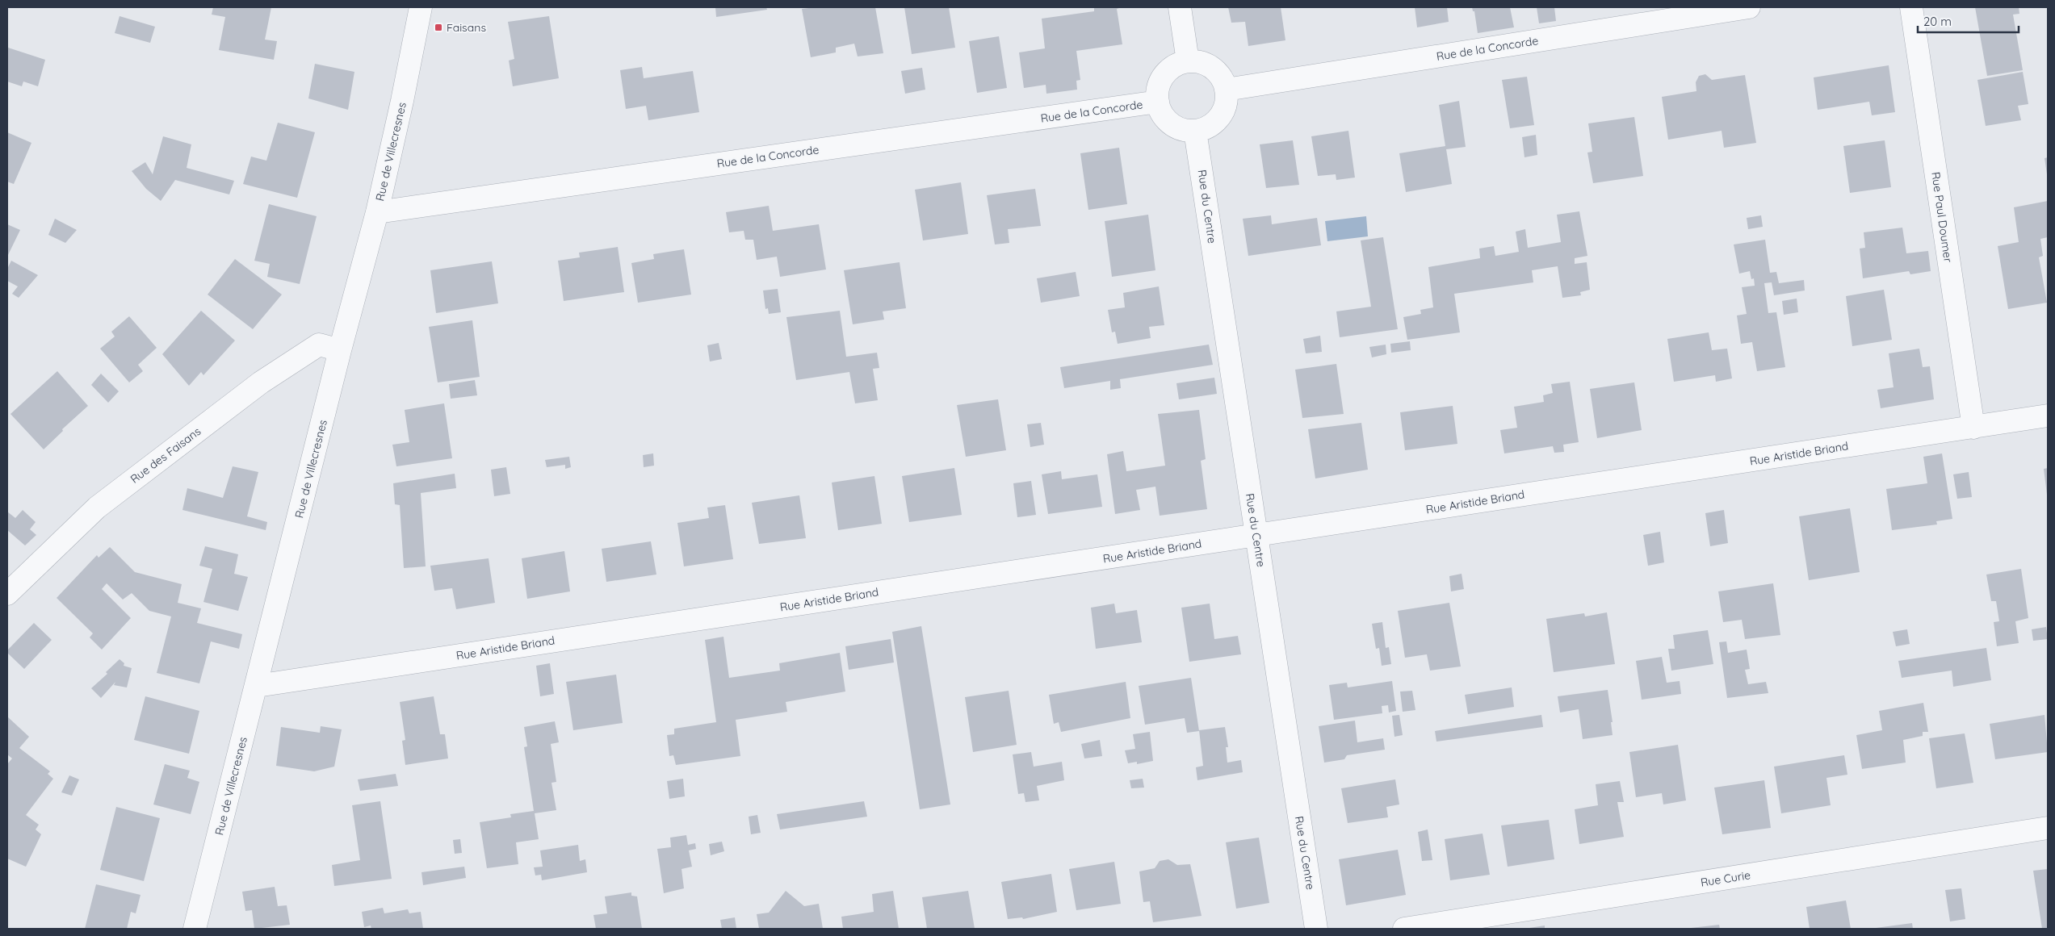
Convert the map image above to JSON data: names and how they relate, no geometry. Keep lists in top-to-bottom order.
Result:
{
  "streets": {
    "street": [
      "Rue de la Concorde",
      "Rue de Villecresnes",
      "Rue du Centre",
      "Rue Paul Doumer",
      "Rue Aristide Briand",
      "Rue des Faisans",
      "Rue Curie"
    ]
  },
  "crossings": [
    ["Rue de la Concorde", "Rue de Villecresnes"],
    ["Rue de la Concorde", "Rue du Centre"],
    ["Rue de Villecresnes", "Rue Aristide Briand"],
    ["Rue de Villecresnes", "Rue des Faisans"],
    ["Rue du Centre", "Rue Aristide Briand"],
    ["Rue Paul Doumer", "Rue Aristide Briand"]
  ],
  "places": {
    "transit": ["Faisans"]
  },
  "scale_bar": "20 m"
}
